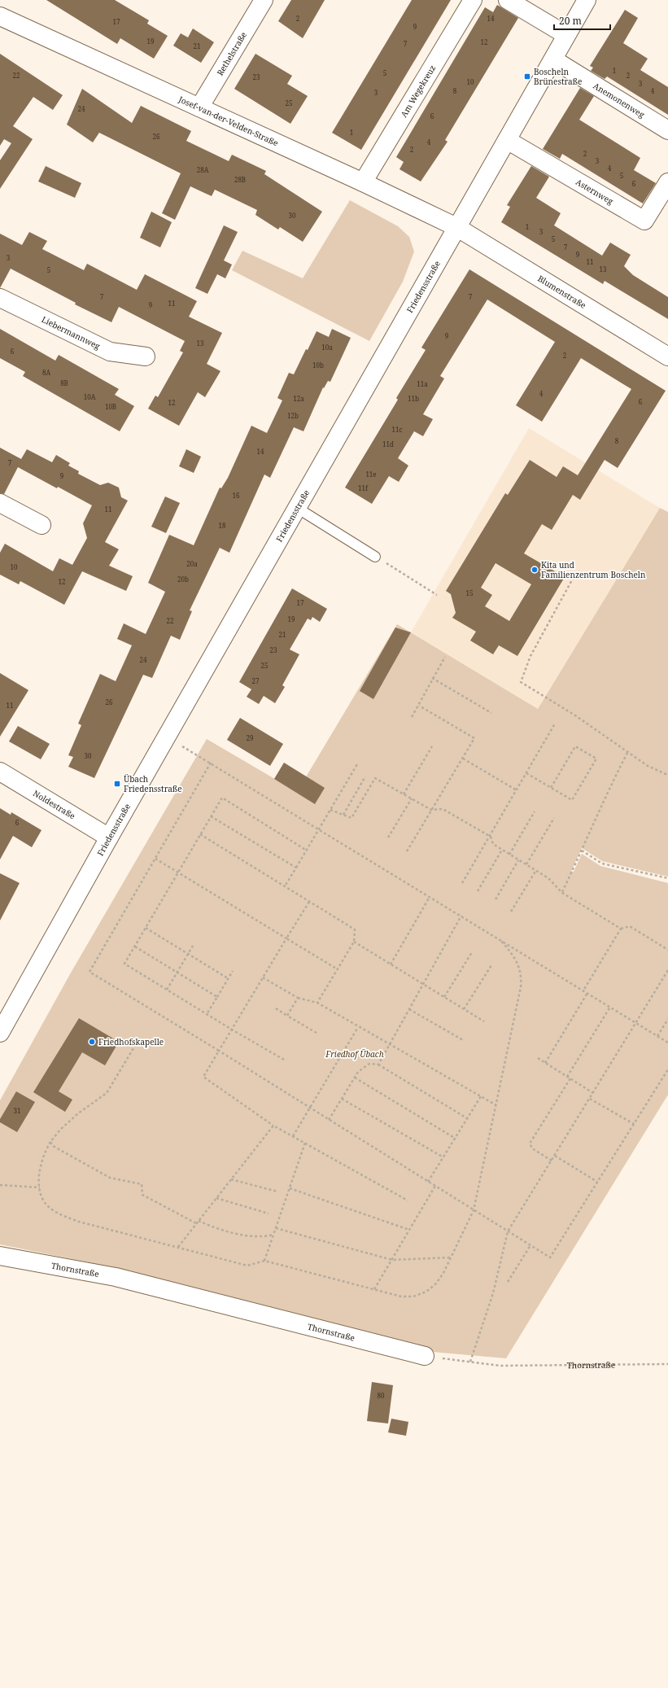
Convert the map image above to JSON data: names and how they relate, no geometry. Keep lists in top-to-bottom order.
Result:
{
  "streets": {
    "street": [
      "Rethelstraße",
      "Am Wegekreuz",
      "Anemonenweg",
      "Josef-van-der-Velden-Straße",
      "Asternweg",
      "Friedensstraße",
      "Blumenstraße",
      "Liebermannweg",
      "Noldestraße",
      "Thornstraße"
    ]
  },
  "crossings": [
    ["Rethelstraße", "Josef-van-der-Velden-Straße"],
    ["Am Wegekreuz", "Josef-van-der-Velden-Straße"],
    ["Anemonenweg", "Friedensstraße"],
    ["Josef-van-der-Velden-Straße", "Friedensstraße"],
    ["Josef-van-der-Velden-Straße", "Blumenstraße"],
    ["Asternweg", "Friedensstraße"],
    ["Friedensstraße", "Blumenstraße"],
    ["Friedensstraße", "Noldestraße"]
  ],
  "parks": ["Friedhof Übach"],
  "places": {
    "transit": ["Boscheln Brünestraße", "Übach Friedensstraße"],
    "other": ["Kita und Familienzentrum Boscheln", "Friedhofskapelle"]
  },
  "house_numbers": [
    "2",
    "14",
    "17",
    "9",
    "19",
    "12",
    "7",
    "21",
    "1",
    "5",
    "22",
    "2",
    "23",
    "10",
    "3",
    "8",
    "4",
    "3",
    "25",
    "24",
    "6",
    "1",
    "26",
    "4",
    "2",
    "2",
    "3",
    "4",
    "28A",
    "5",
    "28B",
    "6",
    "30",
    "1",
    "3",
    "5",
    "7",
    "9",
    "3",
    "11",
    "13",
    "5",
    "7",
    "7",
    "11",
    "9",
    "9",
    "13",
    "10a",
    "6",
    "2",
    "10b",
    "8A",
    "8B",
    "11a",
    "4",
    "10A",
    "12a",
    "11b",
    "6",
    "12",
    "10B",
    "12b",
    "11c",
    "8",
    "11d",
    "14",
    "7",
    "11e",
    "9",
    "11f",
    "16",
    "11",
    "18",
    "20a",
    "10",
    "20b",
    "12",
    "15",
    "17",
    "19",
    "22",
    "21",
    "23",
    "24",
    "25",
    "27",
    "26",
    "11",
    "29",
    "30",
    "6",
    "31",
    "80"
  ],
  "scale_bar": "20 m"
}
